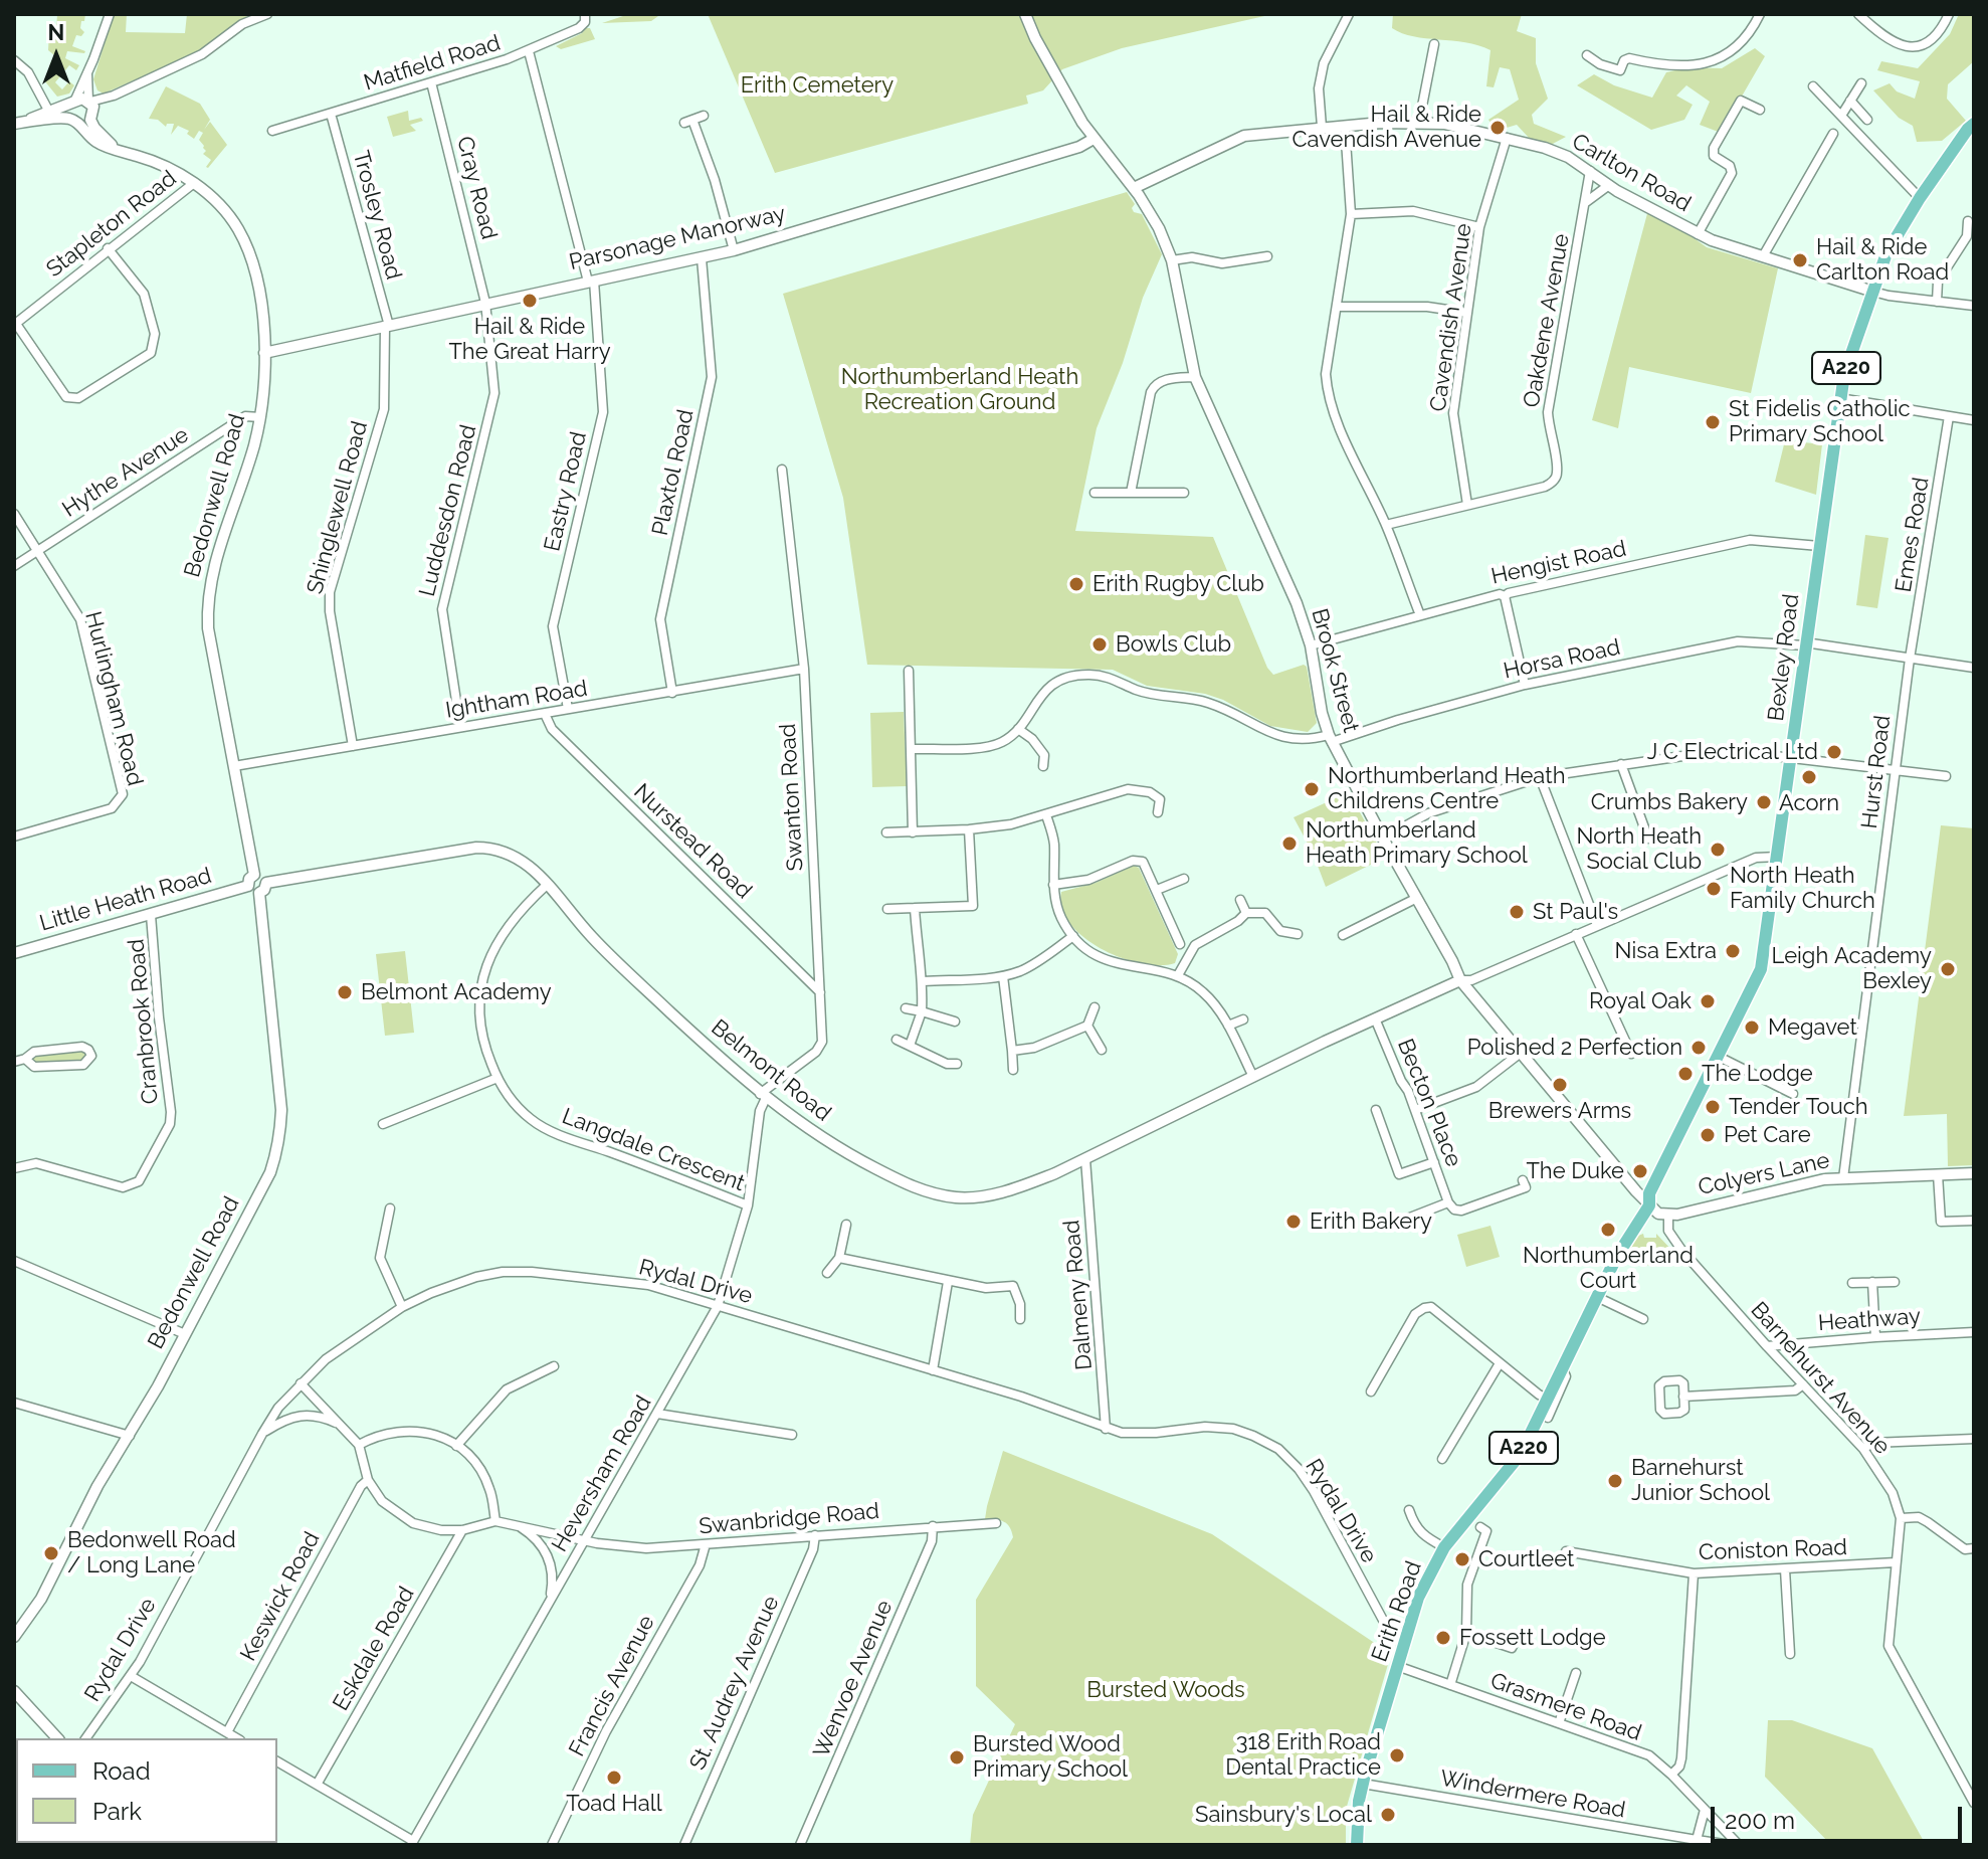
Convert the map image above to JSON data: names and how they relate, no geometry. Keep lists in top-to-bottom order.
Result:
{
  "streets": {
    "main road": ["A220", "Bexley Road", "Erith Road"],
    "street": [
      "Matfield Road",
      "Carlton Road",
      "Cray Road",
      "Trosley Road",
      "Stapleton Road",
      "Parsonage Manorway",
      "Cavendish Avenue",
      "Oakdene Avenue",
      "Hythe Avenue",
      "Plaxtol Road",
      "Eastry Road",
      "Bedonwell Road",
      "Shinglewell Road",
      "Luddesdon Road",
      "Emes Road",
      "Hengist Road",
      "Horsa Road",
      "Brook Street",
      "Hurlingham Road",
      "Ightham Road",
      "Hurst Road",
      "Swanton Road",
      "Nurstead Road",
      "Little Heath Road",
      "Cranbrook Road",
      "Belmont Road",
      "Becton Place",
      "Langdale Crescent",
      "Colyers Lane",
      "Rydal Drive",
      "Dalmeny Road",
      "Heathway",
      "Barnehurst Avenue",
      "Heversham Road",
      "Swanbridge Road",
      "Coniston Road",
      "Keswick Road",
      "Eskdale Road",
      "Wenvoe Avenue",
      "St. Audrey Avenue",
      "Francis Avenue",
      "Grasmere Road",
      "Windermere Road"
    ]
  },
  "crossings": [
    ["Matfield Road", "Cray Road"],
    ["Matfield Road", "Trosley Road"],
    ["Matfield Road", "Eastry Road"],
    ["Carlton Road", "Cavendish Avenue"],
    ["Carlton Road", "Oakdene Avenue"],
    ["Carlton Road", "Bexley Road"],
    ["Carlton Road", "Brook Street"],
    ["Cray Road", "Parsonage Manorway"],
    ["Cray Road", "Luddesdon Road"],
    ["Trosley Road", "Parsonage Manorway"],
    ["Trosley Road", "Shinglewell Road"],
    ["Stapleton Road", "Bedonwell Road"],
    ["Parsonage Manorway", "Plaxtol Road"],
    ["Parsonage Manorway", "Eastry Road"],
    ["Parsonage Manorway", "Bedonwell Road"],
    ["Parsonage Manorway", "Shinglewell Road"],
    ["Parsonage Manorway", "Luddesdon Road"],
    ["Parsonage Manorway", "Brook Street"],
    ["Cavendish Avenue", "Oakdene Avenue"],
    ["Hythe Avenue", "Bedonwell Road"],
    ["Hythe Avenue", "Hurlingham Road"],
    ["Plaxtol Road", "Ightham Road"],
    ["Eastry Road", "Ightham Road"],
    ["Bedonwell Road", "Ightham Road"],
    ["Bedonwell Road", "Little Heath Road"],
    ["Bedonwell Road", "Belmont Road"],
    ["Shinglewell Road", "Ightham Road"],
    ["Luddesdon Road", "Ightham Road"],
    ["Emes Road", "Horsa Road"],
    ["Emes Road", "Hurst Road"],
    ["Hengist Road", "Bexley Road"],
    ["Hengist Road", "Brook Street"],
    ["Bexley Road", "Horsa Road"],
    ["Bexley Road", "Brook Street"],
    ["Bexley Road", "Erith Road"],
    ["Horsa Road", "Brook Street"],
    ["Horsa Road", "Hurst Road"],
    ["Brook Street", "Belmont Road"],
    ["Brook Street", "Erith Road"],
    ["Ightham Road", "Swanton Road"],
    ["Ightham Road", "Nurstead Road"],
    ["Hurst Road", "Colyers Lane"],
    ["Swanton Road", "Nurstead Road"],
    ["Swanton Road", "Belmont Road"],
    ["Swanton Road", "Heversham Road"],
    ["Little Heath Road", "Cranbrook Road"],
    ["Little Heath Road", "Belmont Road"],
    ["Belmont Road", "Becton Place"],
    ["Belmont Road", "Langdale Crescent"],
    ["Belmont Road", "Dalmeny Road"],
    ["Belmont Road", "Heversham Road"],
    ["Langdale Crescent", "Heversham Road"],
    ["Colyers Lane", "Barnehurst Avenue"],
    ["Rydal Drive", "Dalmeny Road"],
    ["Rydal Drive", "Heversham Road"],
    ["Rydal Drive", "Erith Road"],
    ["Heathway", "Barnehurst Avenue"],
    ["Barnehurst Avenue", "Coniston Road"],
    ["Heversham Road", "Swanbridge Road"],
    ["Swanbridge Road", "Wenvoe Avenue"],
    ["Swanbridge Road", "St. Audrey Avenue"],
    ["Swanbridge Road", "Francis Avenue"],
    ["Erith Road", "Grasmere Road"],
    ["Erith Road", "Windermere Road"],
    ["Grasmere Road", "Windermere Road"]
  ],
  "parks": ["Erith Cemetery", "Northumberland Heath Recreation Ground", "Bursted Woods"],
  "places": [
    "Hail & Ride Cavendish Avenue",
    "Hail & Ride Carlton Road",
    "Hail & Ride The Great Harry",
    "St Fidelis Catholic Primary School",
    "Erith Rugby Club",
    "Bowls Club",
    "J C Electrical Ltd",
    "Acorn",
    "Northumberland Heath Childrens Centre",
    "Crumbs Bakery",
    "Northumberland Heath Primary School",
    "North Heath Social Club",
    "North Heath Family Church",
    "St Paul's",
    "Nisa Extra",
    "Leigh Academy Bexley",
    "Belmont Academy",
    "Royal Oak",
    "Megavet",
    "Polished 2 Perfection",
    "The Lodge",
    "Brewers Arms",
    "Tender Touch",
    "Pet Care",
    "The Duke",
    "Erith Bakery",
    "Northumberland Court",
    "Barnehurst Junior School",
    "Bedonwell Road / Long Lane",
    "Courtleet",
    "Fossett Lodge",
    "318 Erith Road Dental Practice",
    "Bursted Wood Primary School",
    "Toad Hall",
    "Sainsbury's Local"
  ],
  "legend": ["Road", "Park"],
  "scale_bar": "200 m",
  "north": "top"
}
